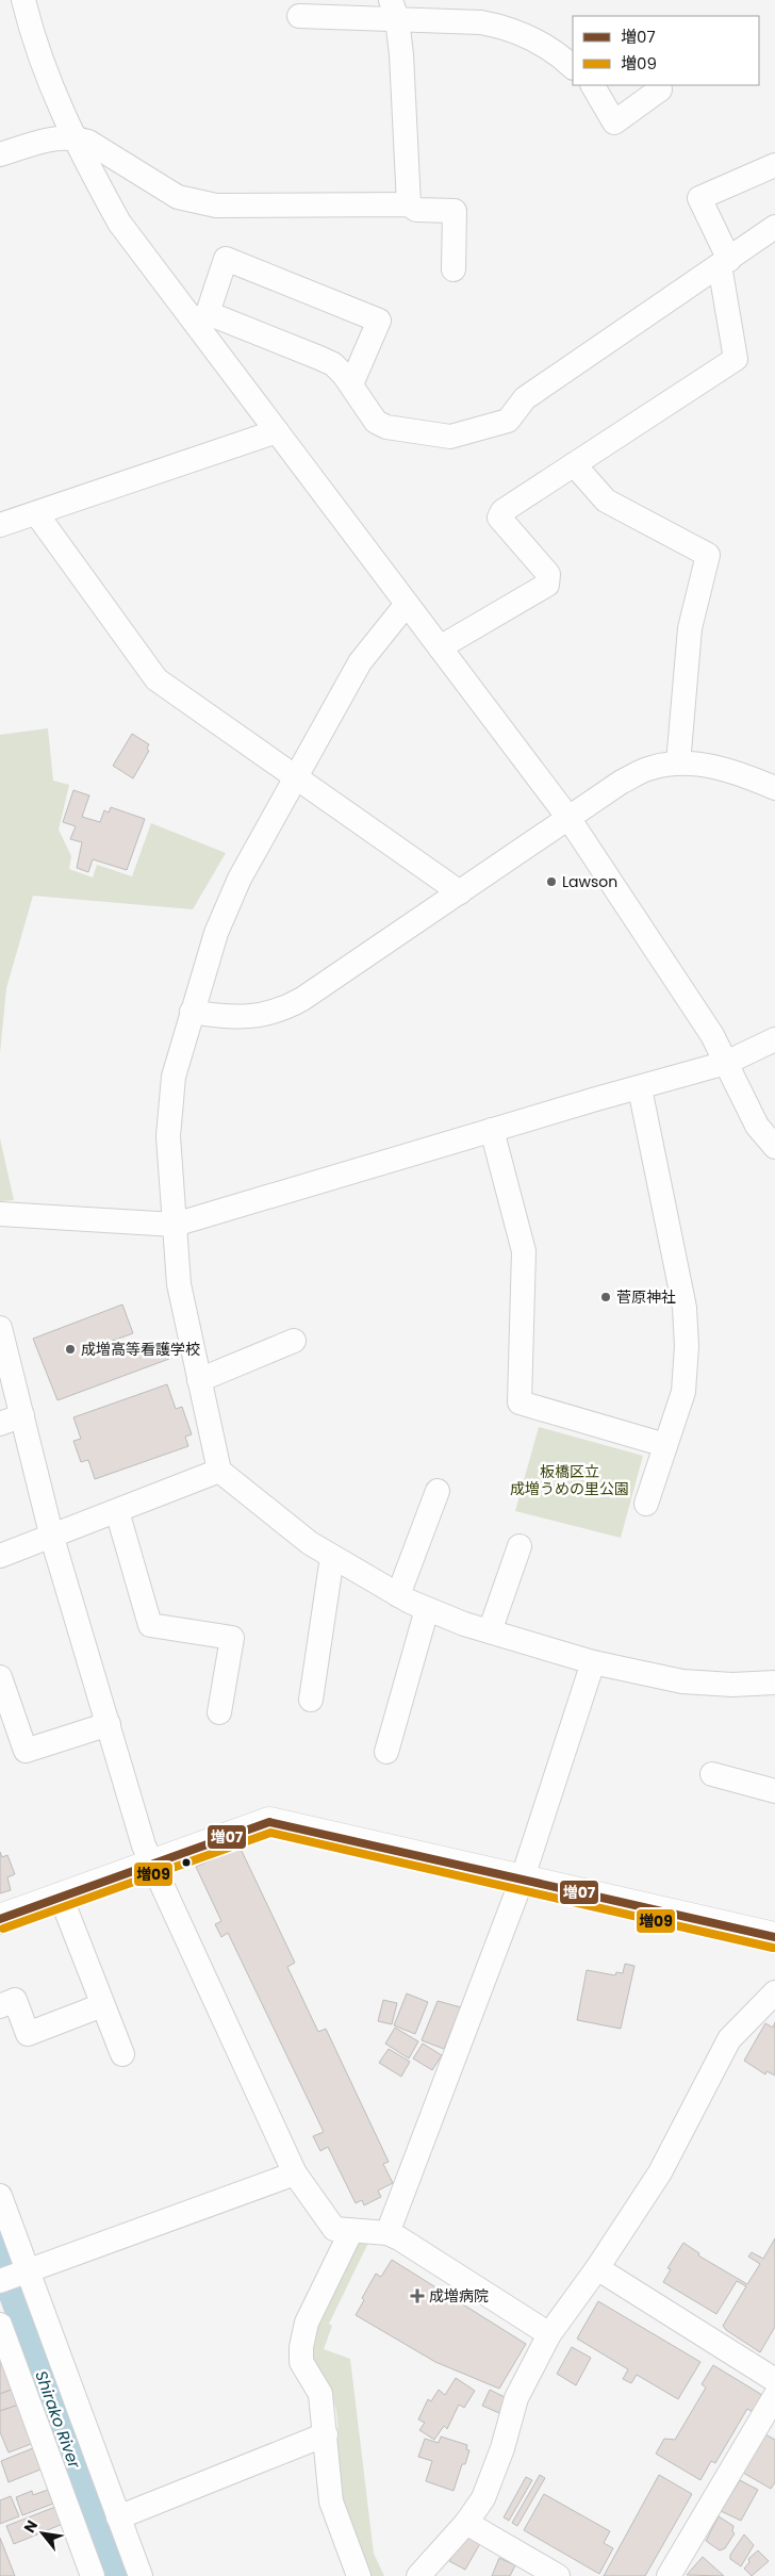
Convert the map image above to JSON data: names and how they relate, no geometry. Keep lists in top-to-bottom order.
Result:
{
  "water": ["Shirako River"],
  "parks": ["板橋区立 成増うめの里公園"],
  "places": {
    "other": ["Lawson", "菅原神社", "成増高等看護学校"],
    "health": ["成増病院"]
  },
  "lines": ["transit line 増07", "transit line 増09"],
  "legend": ["増07", "増09"],
  "north": "top left"
}
